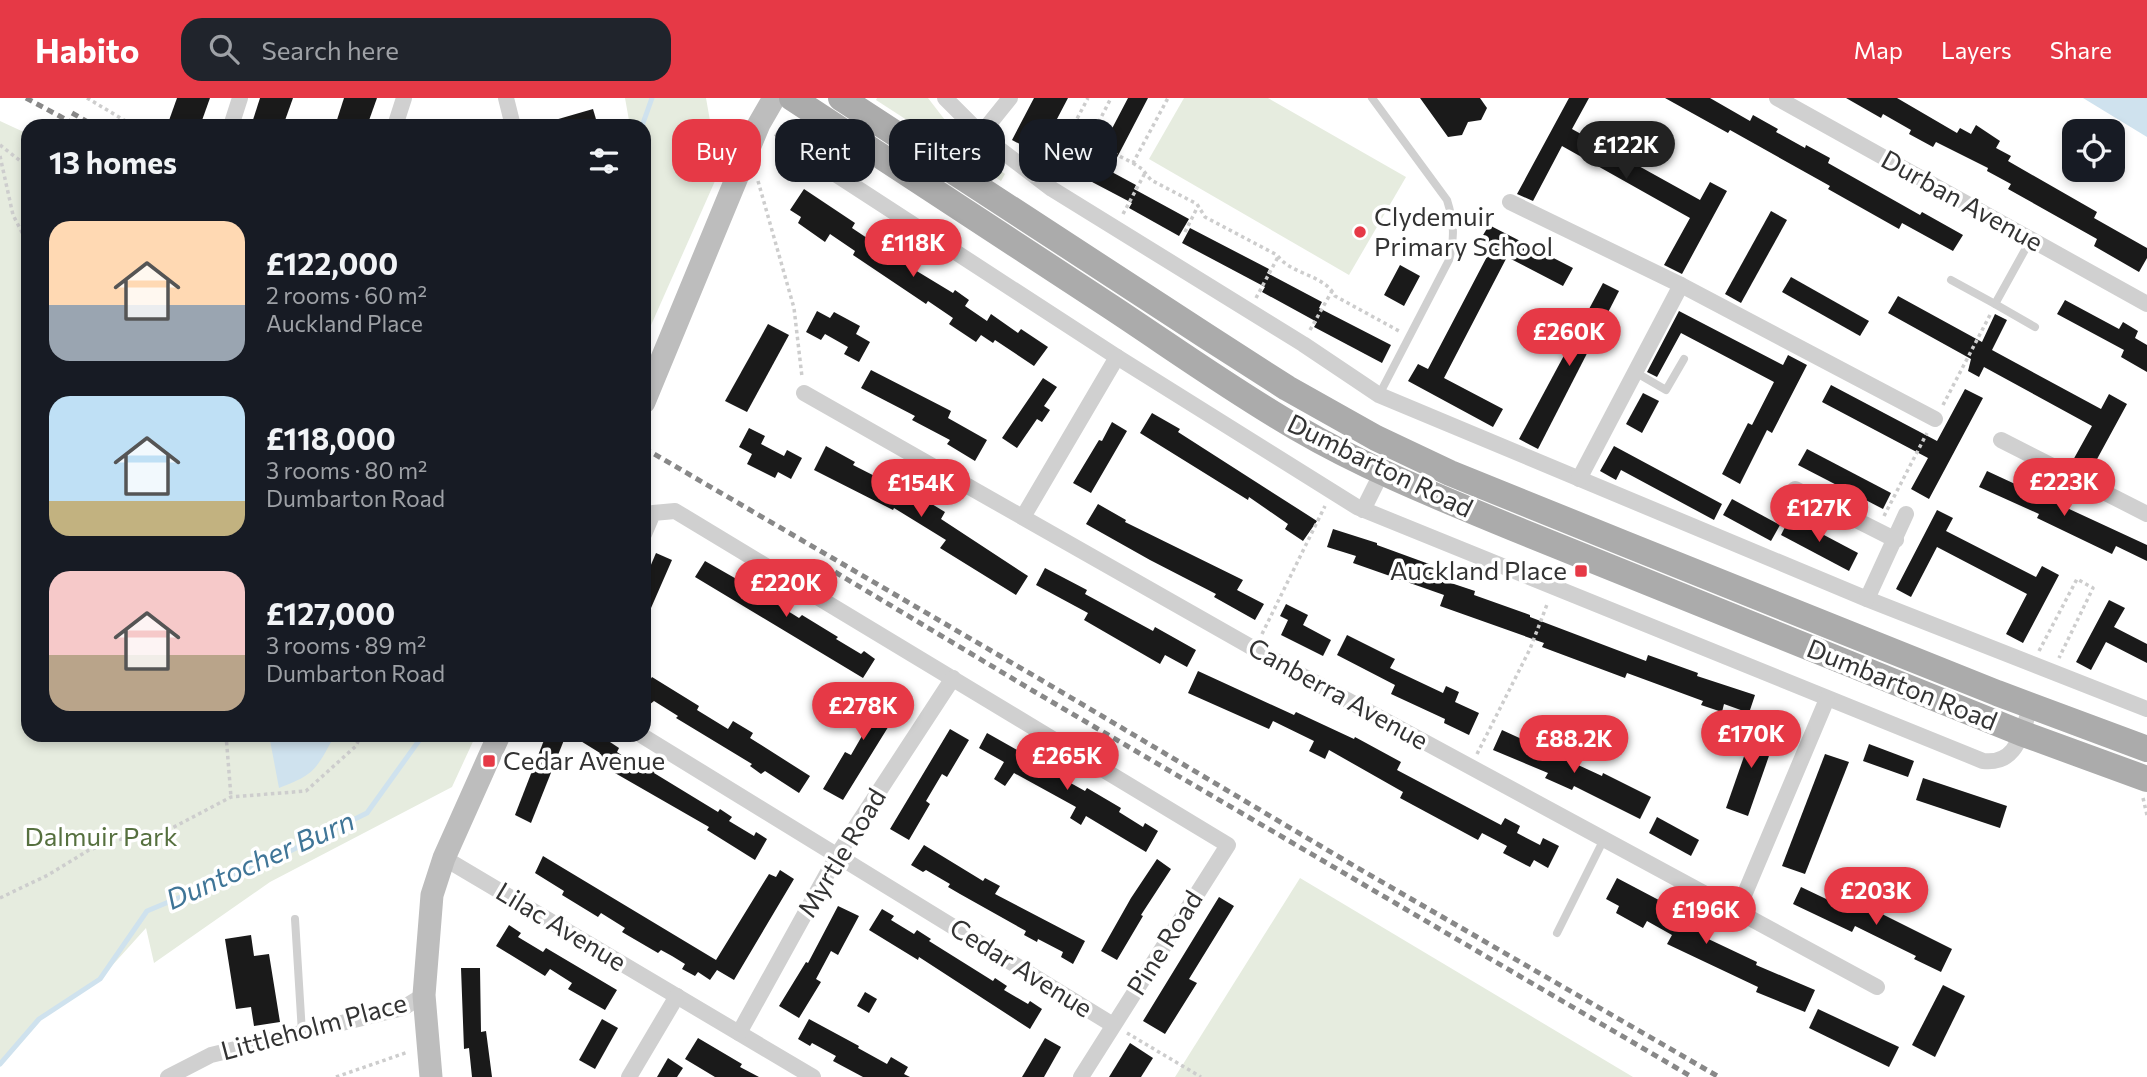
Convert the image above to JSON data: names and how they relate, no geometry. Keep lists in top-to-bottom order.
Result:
{
  "streets": {
    "main road": ["Dumbarton Road"],
    "street": [
      "Durban Avenue",
      "Canberra Avenue",
      "Myrtle Road",
      "Lilac Avenue",
      "Pine Road",
      "Cedar Avenue",
      "Littleholm Place"
    ]
  },
  "crossings": [
    ["Myrtle Road", "Lilac Avenue"],
    ["Myrtle Road", "Pine Road"],
    ["Myrtle Road", "Cedar Avenue"],
    ["Pine Road", "Cedar Avenue"]
  ],
  "water": ["Duntocher Burn"],
  "parks": ["Dalmuir Park"],
  "places": {
    "other": ["Clydemuir Primary School"],
    "transit": ["Auckland Place", "Cedar Avenue"]
  },
  "page": {
    "header": "Habito",
    "search": "Search here",
    "nav": ["Map", "Layers", "Share"],
    "chip": [
      "Buy",
      "Rent",
      "Filters",
      "New"
    ],
    "heading": "13 homes",
    "price": [
      "£122K",
      "£118K",
      "£260K",
      "£223K",
      "£154K",
      "£127K",
      "£220K",
      "£278K",
      "£170K",
      "£88.2K",
      "£265K",
      "£203K",
      "£196K"
    ],
    "list": [
      {
        "name": "£122,000",
        "note": "2 rooms · 60 m² · Auckland Place"
      },
      {
        "name": "£118,000",
        "note": "3 rooms · 80 m² · Dumbarton Road"
      },
      {
        "name": "£127,000",
        "note": "3 rooms · 89 m² · Dumbarton Road"
      }
    ]
  }
}
